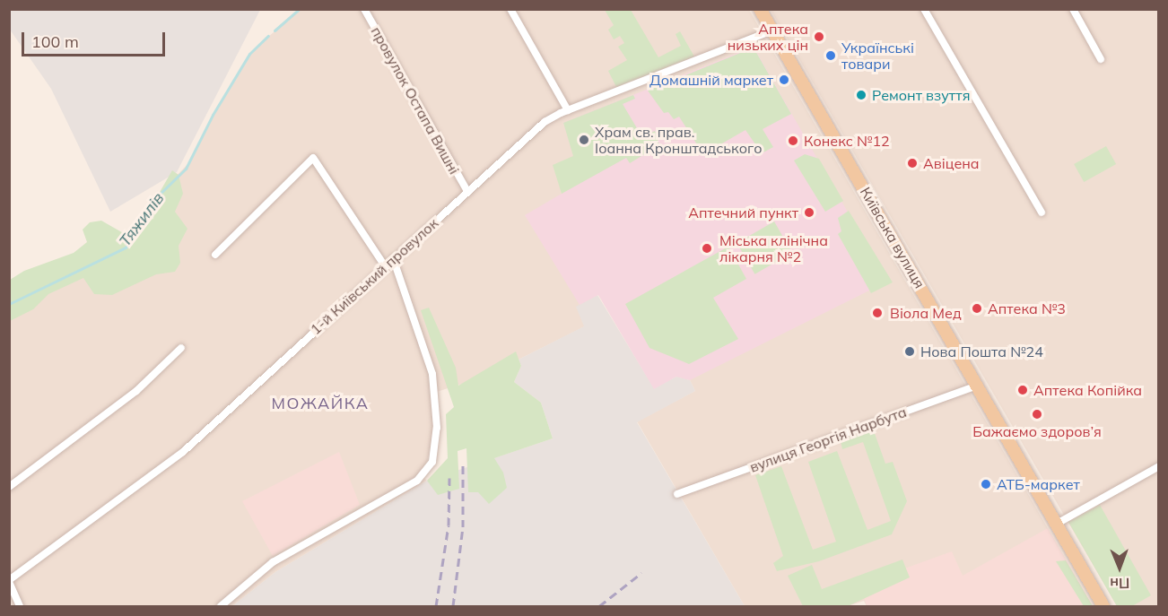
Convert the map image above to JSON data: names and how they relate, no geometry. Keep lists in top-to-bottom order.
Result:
{
  "streets": {
    "main road": ["Київська вулиця"],
    "street": ["провулок Остапа Вишні", "1-й Київський провулок", "вулиця Георгія Нарбута"]
  },
  "crossings": [
    ["провулок Остапа Вишні", "1-й Київський провулок"],
    ["Київська вулиця", "1-й Київський провулок"],
    ["Київська вулиця", "вулиця Георгія Нарбута"]
  ],
  "districts": ["МОЖАЙКА"],
  "water": ["Тяжилів"],
  "places": [
    "Аптека низьких цін",
    "Українські товари",
    "Домашній маркет",
    "Ремонт взуття",
    "Храм св. прав. Іоанна Кронштадського",
    "Конекс №12",
    "Авіцена",
    "Аптечний пункт",
    "Міська клінічна лікарня №2",
    "Аптека №3",
    "Віола Мед",
    "Нова Пошта №24",
    "Аптека Копійка",
    "Бажаємо здоров’я",
    "АТБ-маркет"
  ],
  "scale_bar": "100 m",
  "north": "bottom"
}
